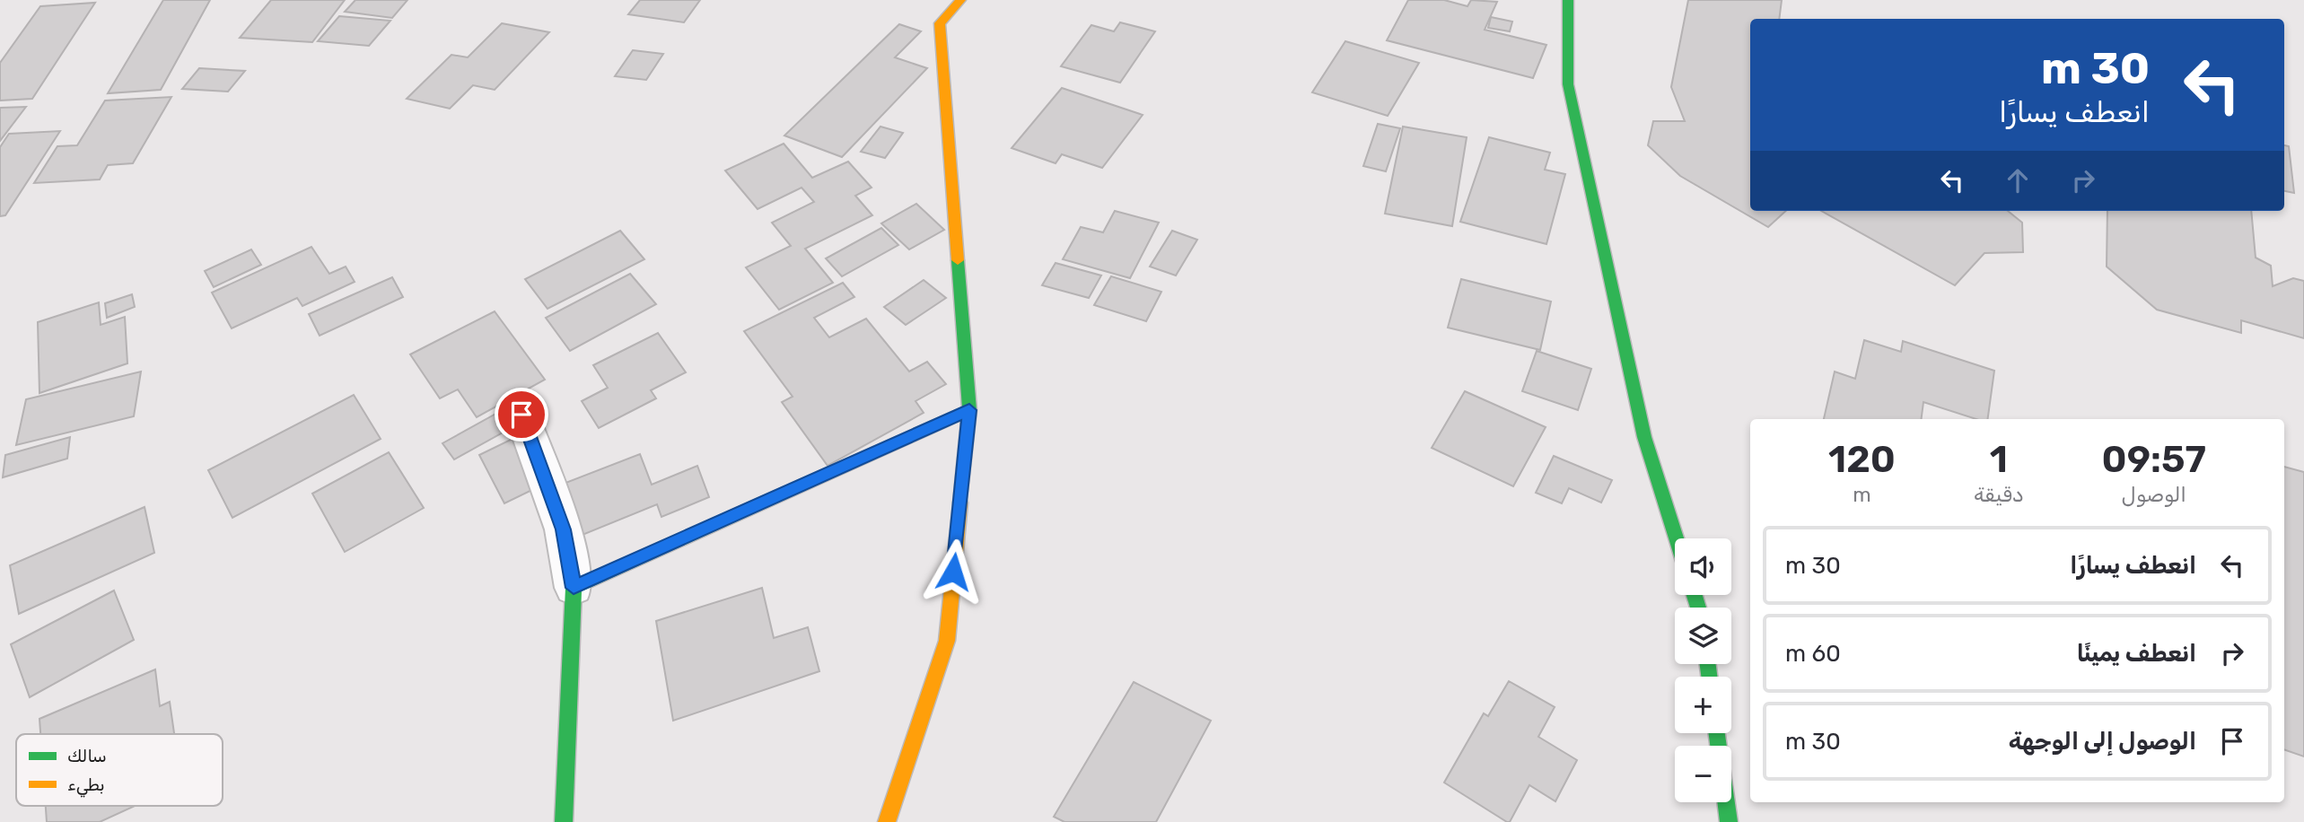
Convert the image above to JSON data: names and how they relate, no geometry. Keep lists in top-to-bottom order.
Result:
{
  "legend": ["سالك", "بطيء"],
  "page": {
    "turn": ["30 m", "انعطف يسارًا"],
    "eta": [
      "09:57",
      "الوصول",
      "1",
      "دقيقة",
      "120",
      "m"
    ],
    "list": [
      {
        "name": "انعطف يسارًا",
        "value": "30 m"
      },
      {
        "name": "انعطف يمينًا",
        "value": "60 m"
      },
      {
        "name": "الوصول إلى الوجهة",
        "value": "30 m"
      }
    ],
    "map_buttons": ["+", "−"]
  }
}
